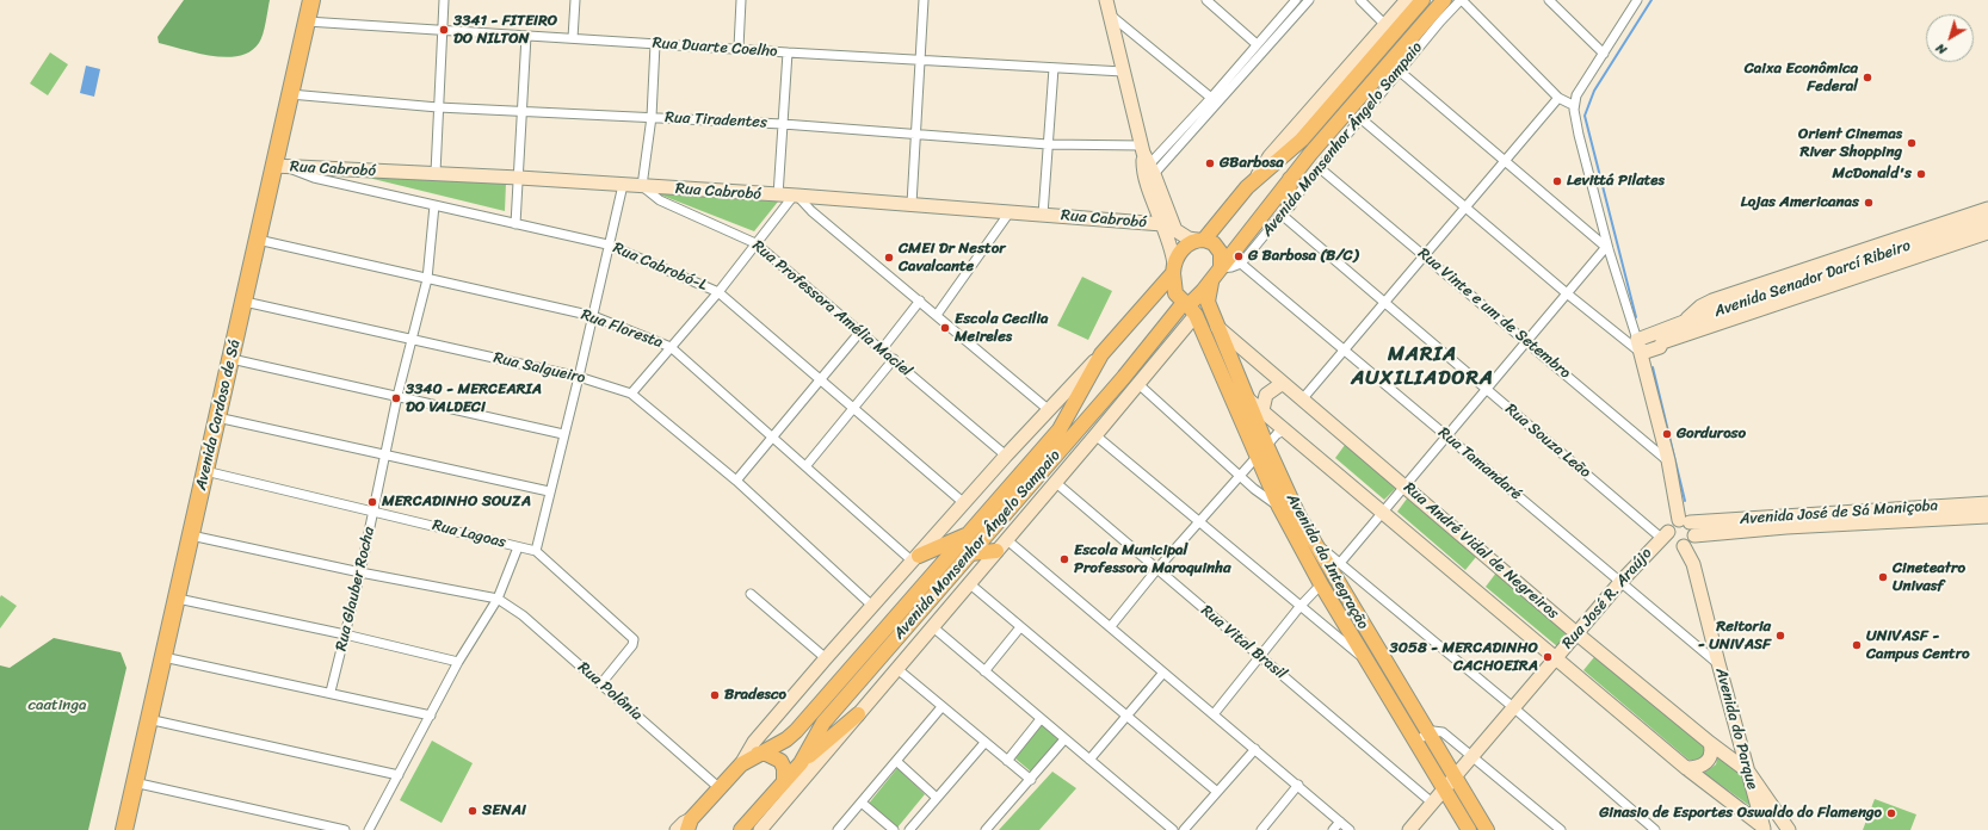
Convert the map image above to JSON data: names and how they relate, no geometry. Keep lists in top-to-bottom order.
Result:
{
  "streets": {
    "highway": ["Avenida Cardoso de Sá"],
    "main road": ["Avenida Monsenhor Ângelo Sampaio", "Avenida da Integração"],
    "street": [
      "Rua Duarte Coelho",
      "Rua Tiradentes",
      "Rua Cabrobó",
      "Rua Cabrobó-L",
      "Avenida Senador Darcí Ribeiro",
      "Rua Professora Amélia Maciel",
      "Rua Vinte e um de Setembro",
      "Rua Floresta",
      "Rua Salgueiro",
      "Rua Souza Leão",
      "Rua Tamandaré",
      "Avenida José de Sá Maniçoba",
      "Rua Lagoas",
      "Rua André Vidal de Negreiros",
      "Rua Glauber Rocha",
      "Rua José R. Araújo",
      "Rua Vital Brasil",
      "Rua Polônia",
      "Avenida do Parque"
    ]
  },
  "crossings": [
    ["Rua Duarte Coelho", "Avenida Cardoso de Sá"],
    ["Rua Tiradentes", "Avenida Cardoso de Sá"],
    ["Avenida Monsenhor Ângelo Sampaio", "Rua Cabrobó-L"],
    ["Avenida Monsenhor Ângelo Sampaio", "Rua Professora Amélia Maciel"],
    ["Avenida Monsenhor Ângelo Sampaio", "Rua Vinte e um de Setembro"],
    ["Avenida Monsenhor Ângelo Sampaio", "Rua Floresta"],
    ["Avenida Monsenhor Ângelo Sampaio", "Rua Salgueiro"],
    ["Avenida Monsenhor Ângelo Sampaio", "Rua Souza Leão"],
    ["Avenida Monsenhor Ângelo Sampaio", "Rua Tamandaré"],
    ["Avenida Monsenhor Ângelo Sampaio", "Avenida da Integração"],
    ["Avenida Monsenhor Ângelo Sampaio", "Rua Vital Brasil"],
    ["Avenida Monsenhor Ângelo Sampaio", "Rua Polônia"],
    ["Rua Cabrobó", "Rua Cabrobó-L"],
    ["Rua Cabrobó", "Rua Professora Amélia Maciel"],
    ["Rua Cabrobó", "Avenida Cardoso de Sá"],
    ["Rua Cabrobó-L", "Avenida Cardoso de Sá"],
    ["Rua Cabrobó-L", "Rua Glauber Rocha"],
    ["Rua Floresta", "Avenida Cardoso de Sá"],
    ["Rua Floresta", "Rua Glauber Rocha"],
    ["Rua Salgueiro", "Avenida Cardoso de Sá"],
    ["Rua Salgueiro", "Rua Glauber Rocha"],
    ["Avenida Cardoso de Sá", "Rua Lagoas"],
    ["Rua Souza Leão", "Avenida José de Sá Maniçoba"],
    ["Rua Souza Leão", "Rua José R. Araújo"],
    ["Rua Souza Leão", "Avenida do Parque"],
    ["Rua Tamandaré", "Rua José R. Araújo"],
    ["Rua Tamandaré", "Avenida do Parque"],
    ["Avenida José de Sá Maniçoba", "Rua José R. Araújo"],
    ["Avenida José de Sá Maniçoba", "Avenida do Parque"],
    ["Rua Lagoas", "Rua Glauber Rocha"],
    ["Rua André Vidal de Negreiros", "Avenida da Integração"],
    ["Rua André Vidal de Negreiros", "Rua José R. Araújo"],
    ["Rua André Vidal de Negreiros", "Avenida do Parque"],
    ["Avenida da Integração", "Rua José R. Araújo"],
    ["Rua José R. Araújo", "Rua Vital Brasil"],
    ["Rua José R. Araújo", "Avenida do Parque"]
  ],
  "districts": ["MARIA AUXILIADORA"],
  "parks": ["caatinga"],
  "places": [
    "3341 - FITEIRO DO NILTON",
    "Caixa Econômica Federal",
    "Orient Cinemas River Shopping",
    "GBarbosa",
    "McDonald's",
    "Levittá Pilates",
    "Lojas Americanas",
    "G Barbosa (B/C)",
    "CMEI Dr Nestor Cavalcante",
    "Escola Cecilia Meireles",
    "3340 - MERCEARIA DO VALDECI",
    "Gorduroso",
    "MERCADINHO SOUZA",
    "Escola Municipal Professora Maroquinha",
    "Cineteatro Univasf",
    "Reitoria - UNIVASF",
    "UNIVASF - Campus Centro",
    "3058 - MERCADINHO CACHOEIRA",
    "Bradesco",
    "SENAI",
    "Ginasio de Esportes Oswaldo do Flamengo"
  ],
  "north": "bottom left"
}
